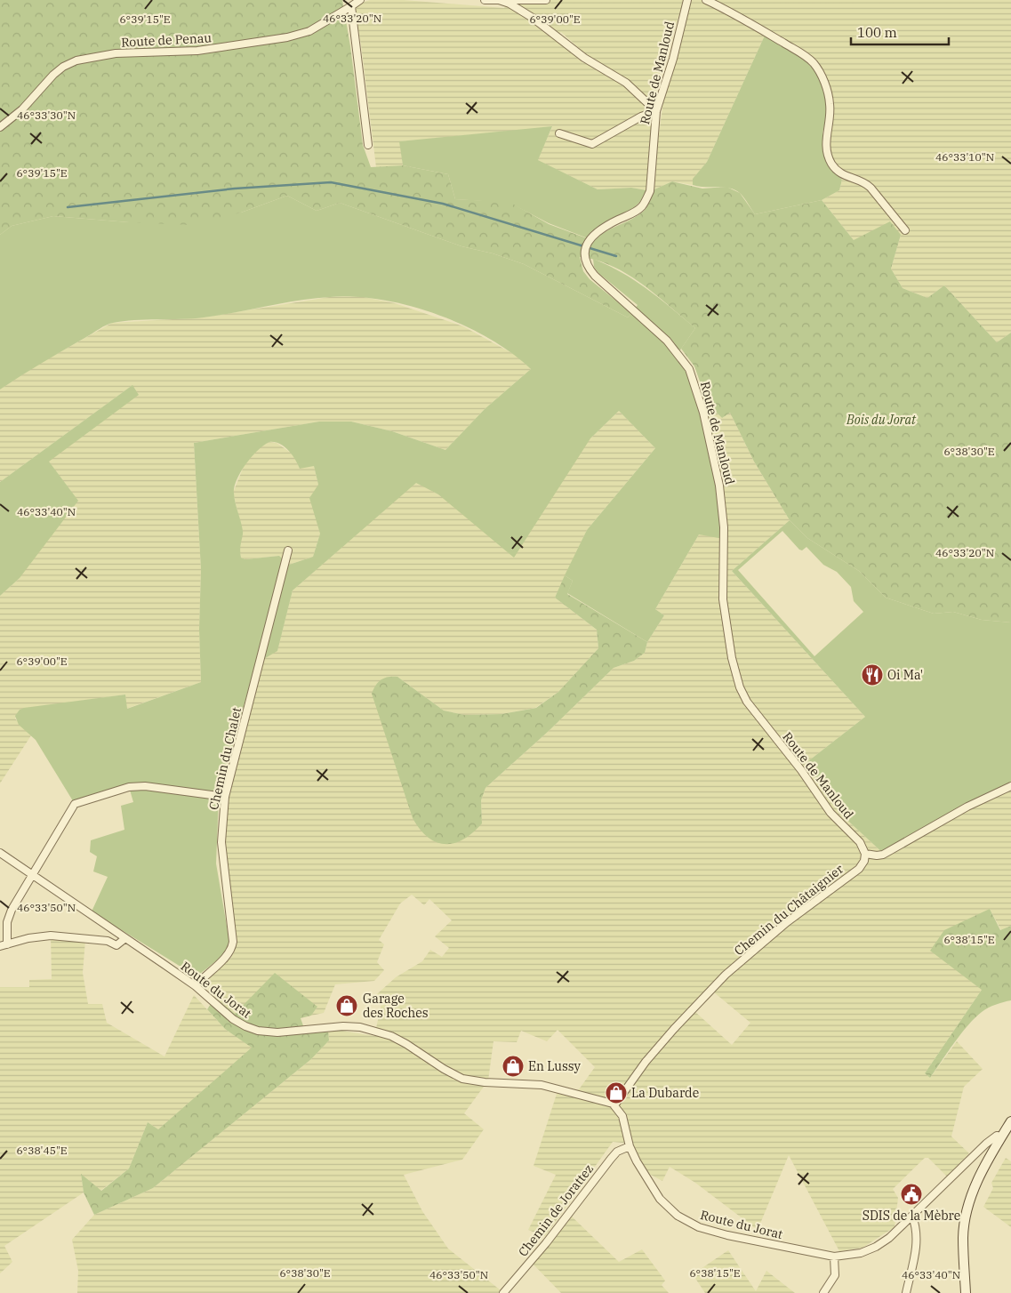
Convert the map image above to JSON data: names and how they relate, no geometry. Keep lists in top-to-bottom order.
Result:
{
  "streets": {
    "street": [
      "Route de Penau",
      "Route de Manloud",
      "Chemin du Chalet",
      "Chemin du Châtaignier",
      "Route du Jorat",
      "Chemin de Jorattez"
    ]
  },
  "crossings": [
    ["Route de Manloud", "Chemin du Châtaignier"],
    ["Chemin du Chalet", "Route du Jorat"],
    ["Chemin du Châtaignier", "Route du Jorat"],
    ["Route du Jorat", "Chemin de Jorattez"]
  ],
  "parks": ["Bois du Jorat"],
  "places": {
    "restaurant": ["Oi Ma'"],
    "shop": ["Garage des Roches", "En Lussy", "La Dubarde"],
    "public building": ["SDIS de la Mèbre"]
  },
  "scale_bar": "100 m",
  "coordinates": [
    "46°33'20\"N",
    "6°39'15\"E",
    "6°39'00\"E",
    "46°33'30\"N",
    "46°33'10\"N",
    "6°38'30\"E",
    "46°33'40\"N",
    "46°33'50\"N",
    "6°38'15\"E",
    "6°38'45\"E"
  ]
}
